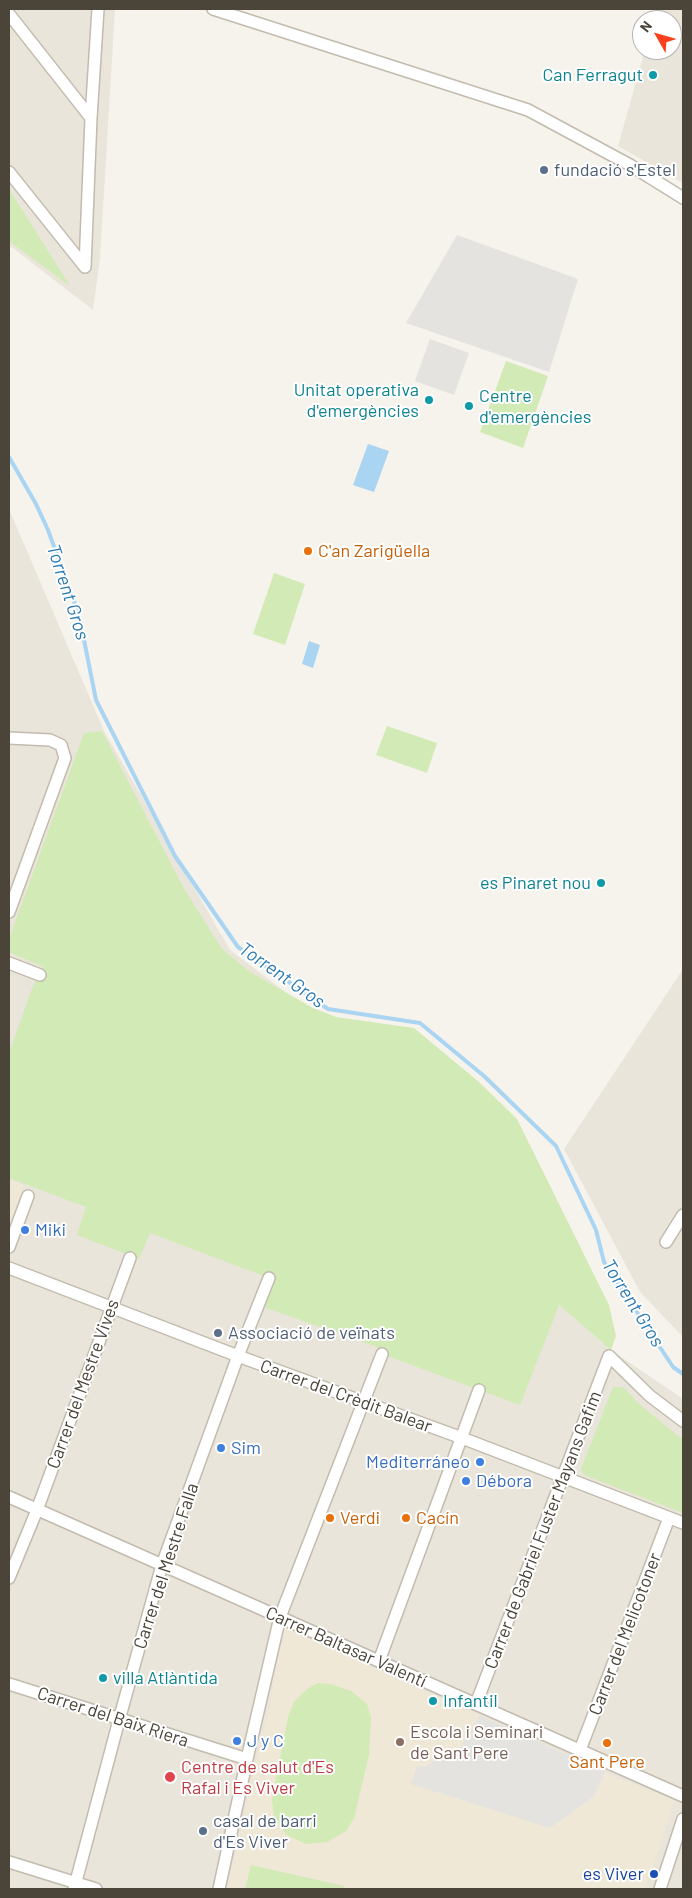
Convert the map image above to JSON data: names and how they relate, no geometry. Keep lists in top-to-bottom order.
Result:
{
  "streets": {
    "street": [
      "Carrer del Mestre Vives",
      "Carrer del Crèdit Balear",
      "Carrer de Gabriel Fuster Mayans Gafim",
      "Carrer del Mestre Falla",
      "Carrer del Melicotoner",
      "Carrer Baltasar Valentí",
      "Carrer del Baix Riera"
    ]
  },
  "crossings": [
    ["Carrer del Mestre Vives", "Carrer del Crèdit Balear"],
    ["Carrer del Mestre Vives", "Carrer Baltasar Valentí"],
    ["Carrer del Crèdit Balear", "Carrer de Gabriel Fuster Mayans Gafim"],
    ["Carrer del Crèdit Balear", "Carrer del Mestre Falla"],
    ["Carrer del Crèdit Balear", "Carrer del Melicotoner"],
    ["Carrer de Gabriel Fuster Mayans Gafim", "Carrer Baltasar Valentí"],
    ["Carrer del Mestre Falla", "Carrer Baltasar Valentí"],
    ["Carrer del Mestre Falla", "Carrer del Baix Riera"],
    ["Carrer del Melicotoner", "Carrer Baltasar Valentí"]
  ],
  "water": ["Torrent Gros"],
  "places": [
    "Can Ferragut",
    "fundació s'Estel",
    "Unitat operativa d'emergències",
    "Centre d'emergències",
    "C'an Zarigüella",
    "es Pinaret nou",
    "Miki",
    "Associació de veïnats",
    "Sim",
    "Mediterráneo",
    "Débora",
    "Verdi",
    "Cacín",
    "villa Atlàntida",
    "Infantil",
    "J y C",
    "Escola i Seminari de Sant Pere",
    "Sant Pere",
    "Centre de salut d'Es Rafal i Es Viver",
    "casal de barri d'Es Viver",
    "es Viver"
  ],
  "north": "top left"
}
